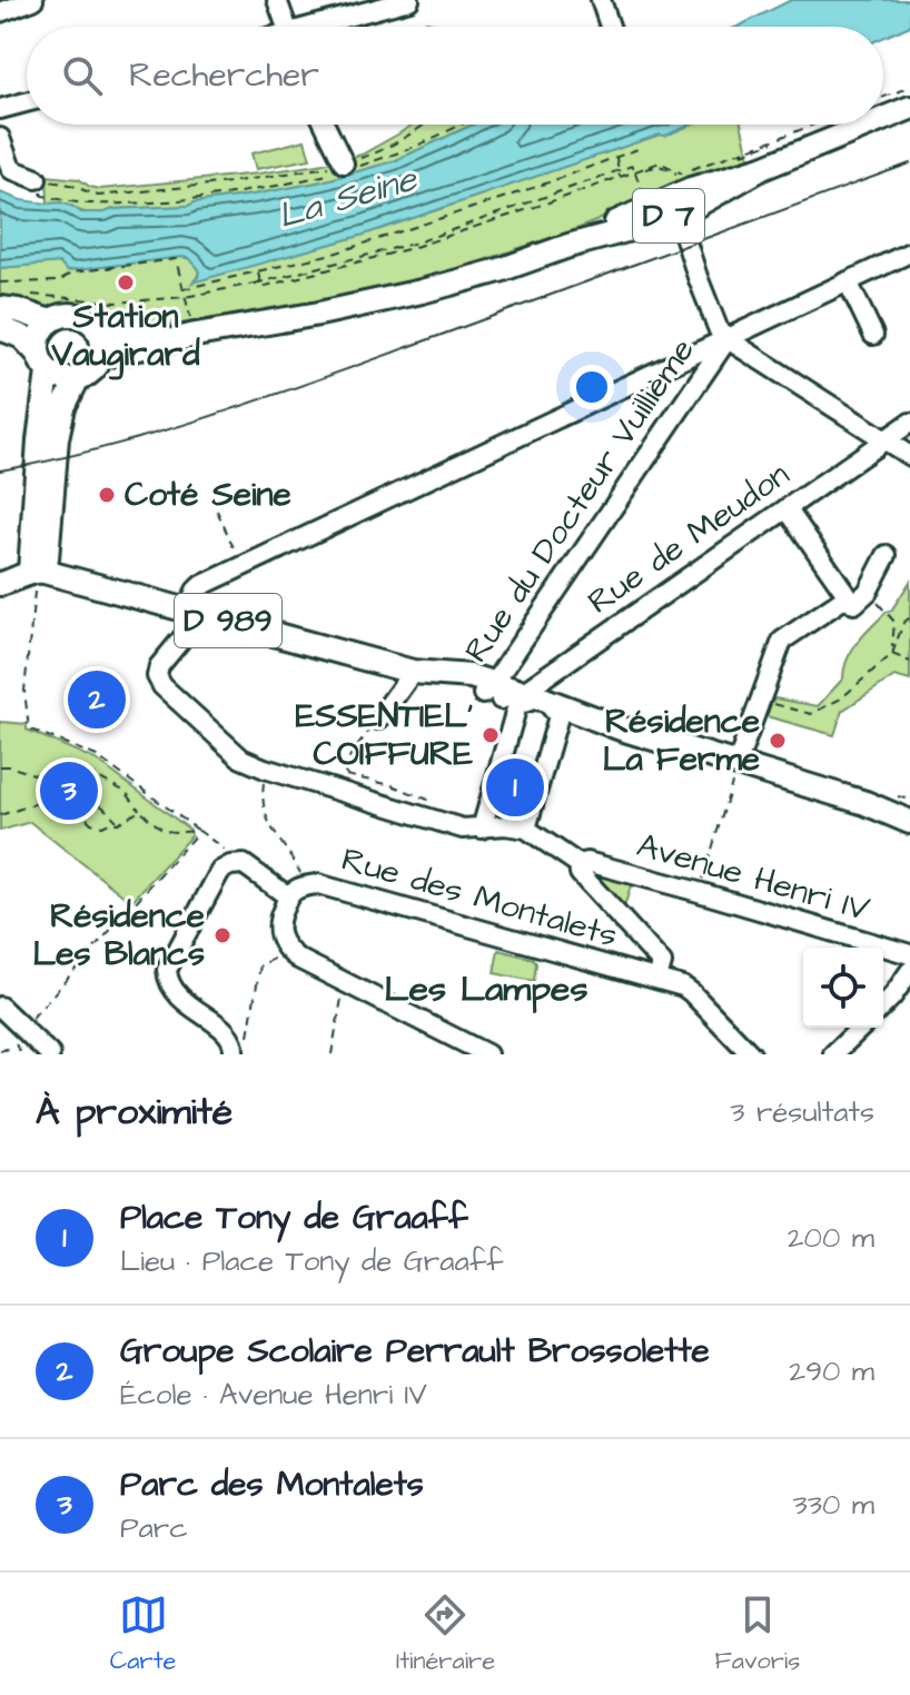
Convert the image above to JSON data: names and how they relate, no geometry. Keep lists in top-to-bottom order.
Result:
{
  "streets": {
    "main road": ["D 7", "D 989"],
    "street": [
      "Rue du Docteur Vuillième",
      "Rue de Meudon",
      "Avenue Henri IV",
      "Rue des Montalets"
    ]
  },
  "crossings": [
    ["Rue du Docteur Vuillième", "Rue de Meudon"],
    ["Rue du Docteur Vuillième", "D 989"],
    ["Rue de Meudon", "D 989"],
    ["Avenue Henri IV", "Rue des Montalets"]
  ],
  "districts": ["Les Lampes"],
  "water": ["La Seine"],
  "places": [
    "Station Vaugirard",
    "Coté Seine",
    "ESSENTIEL' COIFFURE",
    "Résidence La Ferme",
    "Résidence Les Blancs"
  ],
  "page": {
    "search": "Rechercher",
    "pins": ["2", "1", "3"],
    "heading": ["À proximité", "3 résultats"],
    "list": [
      {
        "mark": "1",
        "name": "Place Tony de Graaff",
        "note": "Lieu · Place Tony de Graaff",
        "value": "200 m"
      },
      {
        "mark": "2",
        "name": "Groupe Scolaire Perrault Brossolette",
        "note": "École · Avenue Henri IV",
        "value": "290 m"
      },
      {
        "mark": "3",
        "name": "Parc des Montalets",
        "note": "Parc",
        "value": "330 m"
      }
    ],
    "nav": ["Carte", "Itinéraire", "Favoris"]
  }
}
